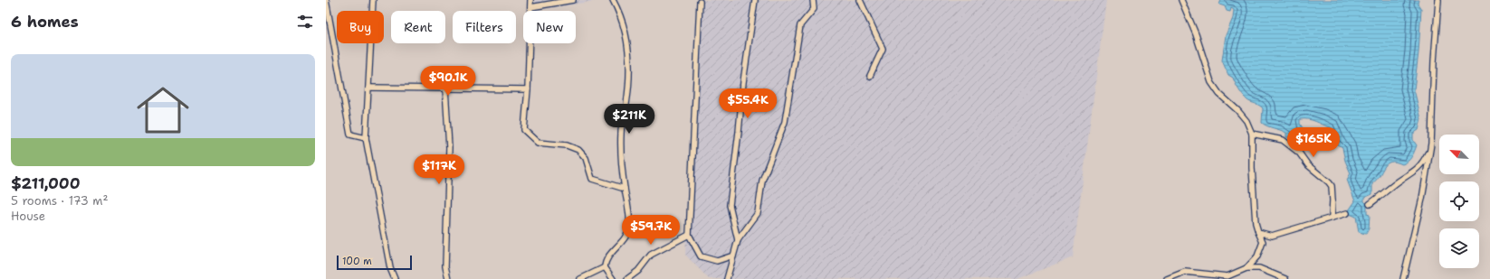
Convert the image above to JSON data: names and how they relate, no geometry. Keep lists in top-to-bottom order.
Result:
{
  "scale_bar": "100 m",
  "north": "top left",
  "page": {
    "heading": "6 homes",
    "chip": [
      "Buy",
      "Rent",
      "Filters",
      "New"
    ],
    "list": [
      {
        "name": "$211,000",
        "note": "5 rooms · 173 m² · House"
      }
    ],
    "price": [
      "$90.1K",
      "$55.4K",
      "$211K",
      "$165K",
      "$117K",
      "$59.7K"
    ],
    "scale": "100 m"
  }
}
